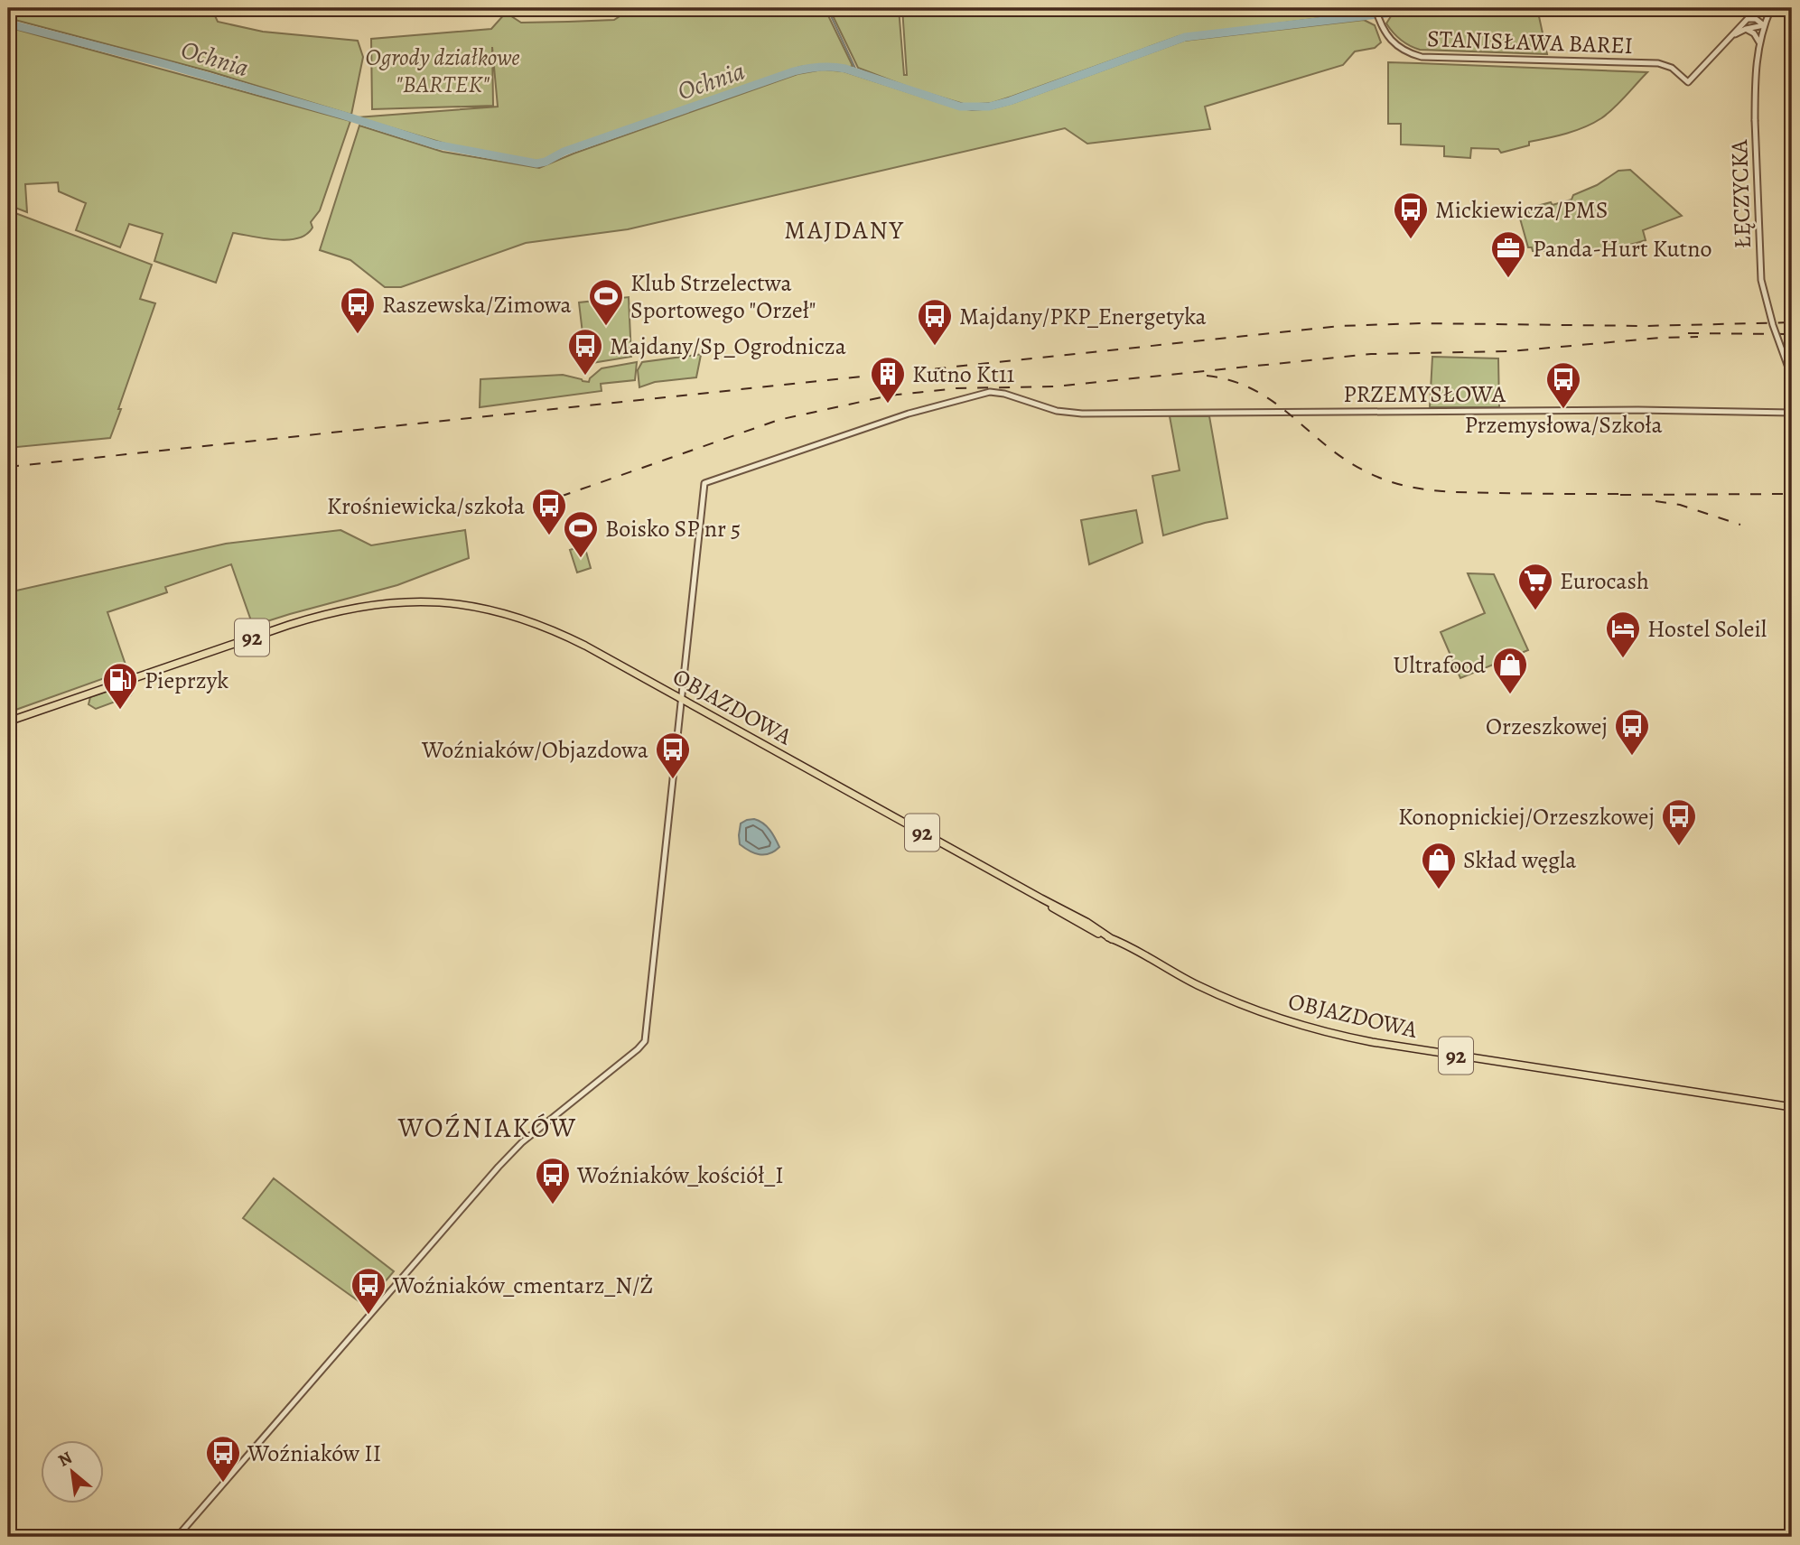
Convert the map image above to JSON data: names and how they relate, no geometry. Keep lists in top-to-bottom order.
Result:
{
  "streets": {
    "main road": ["92", "OBJAZDOWA"],
    "street": ["STANISŁAWA BAREI", "ŁĘCZYCKA", "PRZEMYSŁOWA"]
  },
  "crossings": [
    ["PRZEMYSŁOWA", "OBJAZDOWA"]
  ],
  "districts": ["MAJDANY", "WOŹNIAKÓW"],
  "water": ["Ochnia"],
  "parks": ["Ogrody działkowe \"BARTEK\""],
  "places": {
    "bus stop": [
      "Mickiewicza/PMS",
      "Raszewska/Zimowa",
      "Majdany/PKP_Energetyka",
      "Majdany/Sp_Ogrodnicza",
      "Przemysłowa/Szkoła",
      "Krośniewicka/szkoła",
      "Orzeszkowej",
      "Woźniaków/Objazdowa",
      "Konopnickiej/Orzeszkowej",
      "Woźniaków_kościół_I",
      "Woźniaków_cmentarz_N/Ż",
      "Woźniaków II"
    ],
    "office": ["Panda-Hurt Kutno"],
    "sports": ["Klub Strzelectwa Sportowego \"Orzeł\"", "Boisko SP nr 5"],
    "building": ["Kutno Kt11"],
    "supermarket": ["Eurocash"],
    "hotel": ["Hostel Soleil"],
    "shop": ["Ultrafood", "Skład węgla"],
    "fuel station": ["Pieprzyk"]
  },
  "north": "top left"
}
